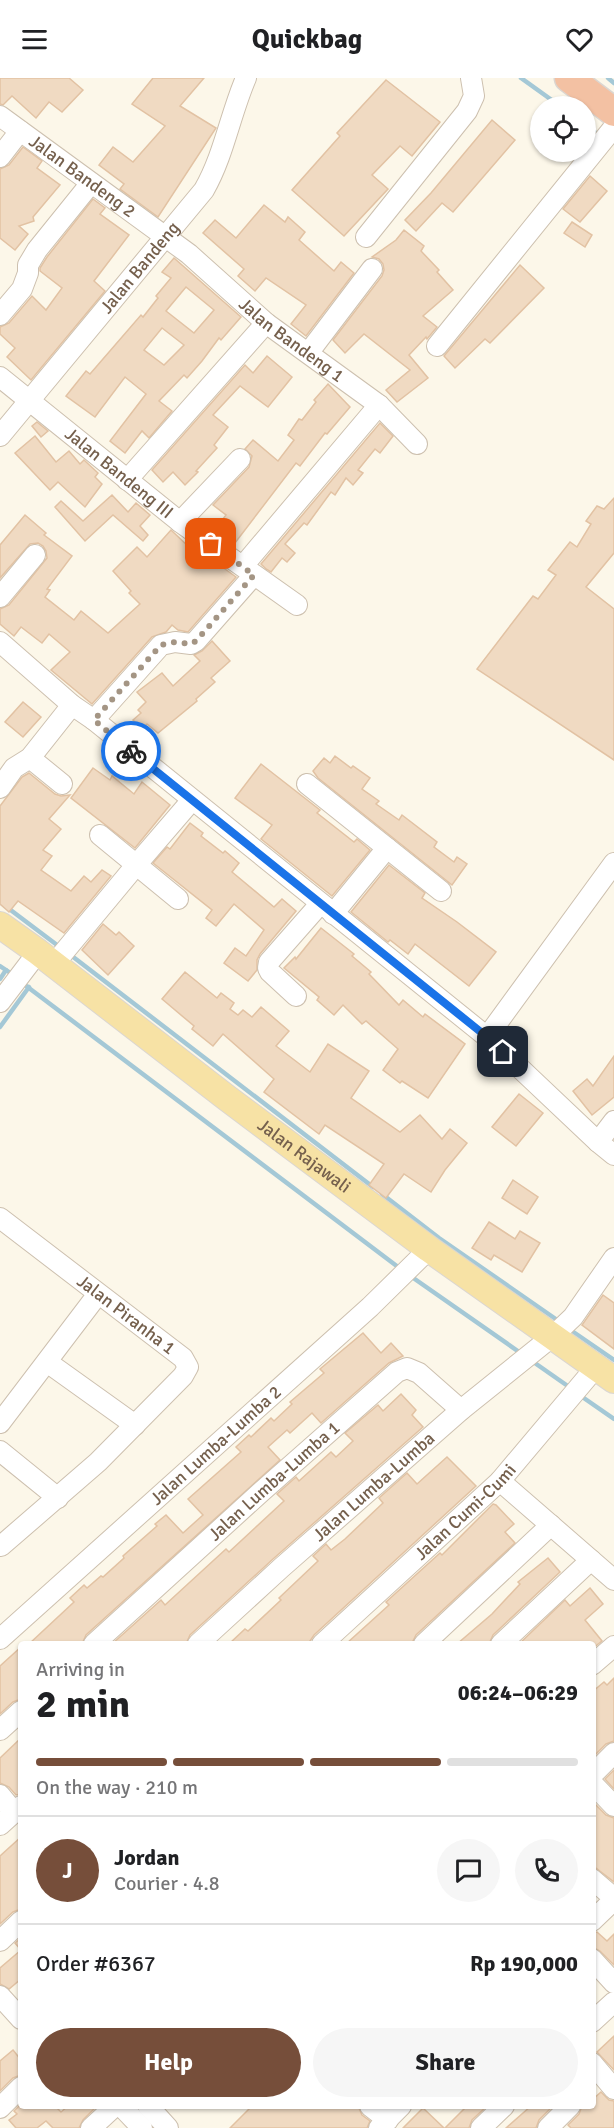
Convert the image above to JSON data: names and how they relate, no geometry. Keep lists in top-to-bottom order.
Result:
{
  "streets": {
    "main road": ["Jalan Rajawali"],
    "street": [
      "Jalan Bandeng 2",
      "Jalan Bandeng",
      "Jalan Bandeng 1",
      "Jalan Bandeng III",
      "Jalan Piranha 1",
      "Jalan Lumba-Lumba 2",
      "Jalan Lumba-Lumba 1",
      "Jalan Lumba-Lumba",
      "Jalan Cumi-Cumi"
    ]
  },
  "crossings": [
    ["Jalan Bandeng 2", "Jalan Bandeng"],
    ["Jalan Bandeng 2", "Jalan Bandeng 1"],
    ["Jalan Bandeng", "Jalan Bandeng 1"],
    ["Jalan Bandeng", "Jalan Bandeng III"],
    ["Jalan Rajawali", "Jalan Lumba-Lumba 2"],
    ["Jalan Rajawali", "Jalan Lumba-Lumba"],
    ["Jalan Rajawali", "Jalan Cumi-Cumi"],
    ["Jalan Lumba-Lumba 1", "Jalan Lumba-Lumba"]
  ],
  "page": {
    "header": "Quickbag",
    "heading": ["2 min", "Arriving in", "06:24–06:29"],
    "panel": [
      "Jordan",
      "Courier · 4.8",
      "Order #6367",
      "Rp 190,000"
    ],
    "bar": "On the way · 210 m",
    "round": "J",
    "buttons": ["Help", "Share"]
  }
}
